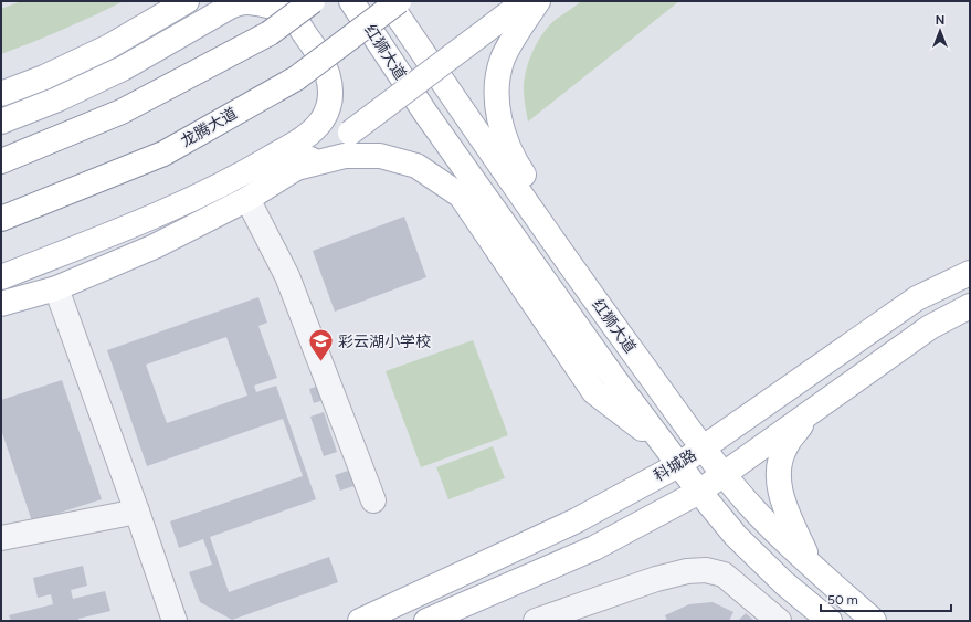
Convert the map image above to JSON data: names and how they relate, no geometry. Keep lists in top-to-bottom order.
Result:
{
  "streets": {
    "main road": ["红狮大道", "龙腾大道", "科城路"]
  },
  "crossings": [
    ["红狮大道", "科城路"]
  ],
  "places": {
    "school or university": ["彩云湖小学校"]
  },
  "scale_bar": "50 m",
  "north": "top"
}
